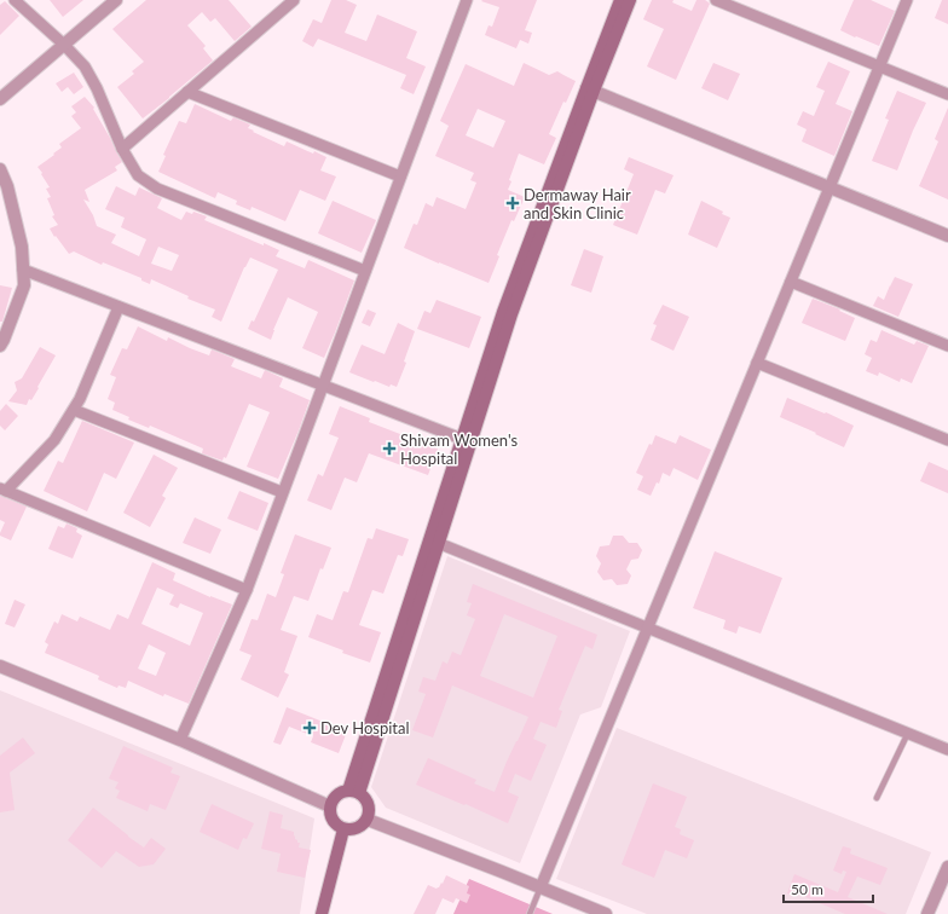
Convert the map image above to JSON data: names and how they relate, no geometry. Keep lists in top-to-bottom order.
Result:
{
  "places": {
    "health": ["Dermaway Hair and Skin Clinic", "Shivam Women's Hospital", "Dev Hospital"]
  },
  "scale_bar": "50 m"
}
